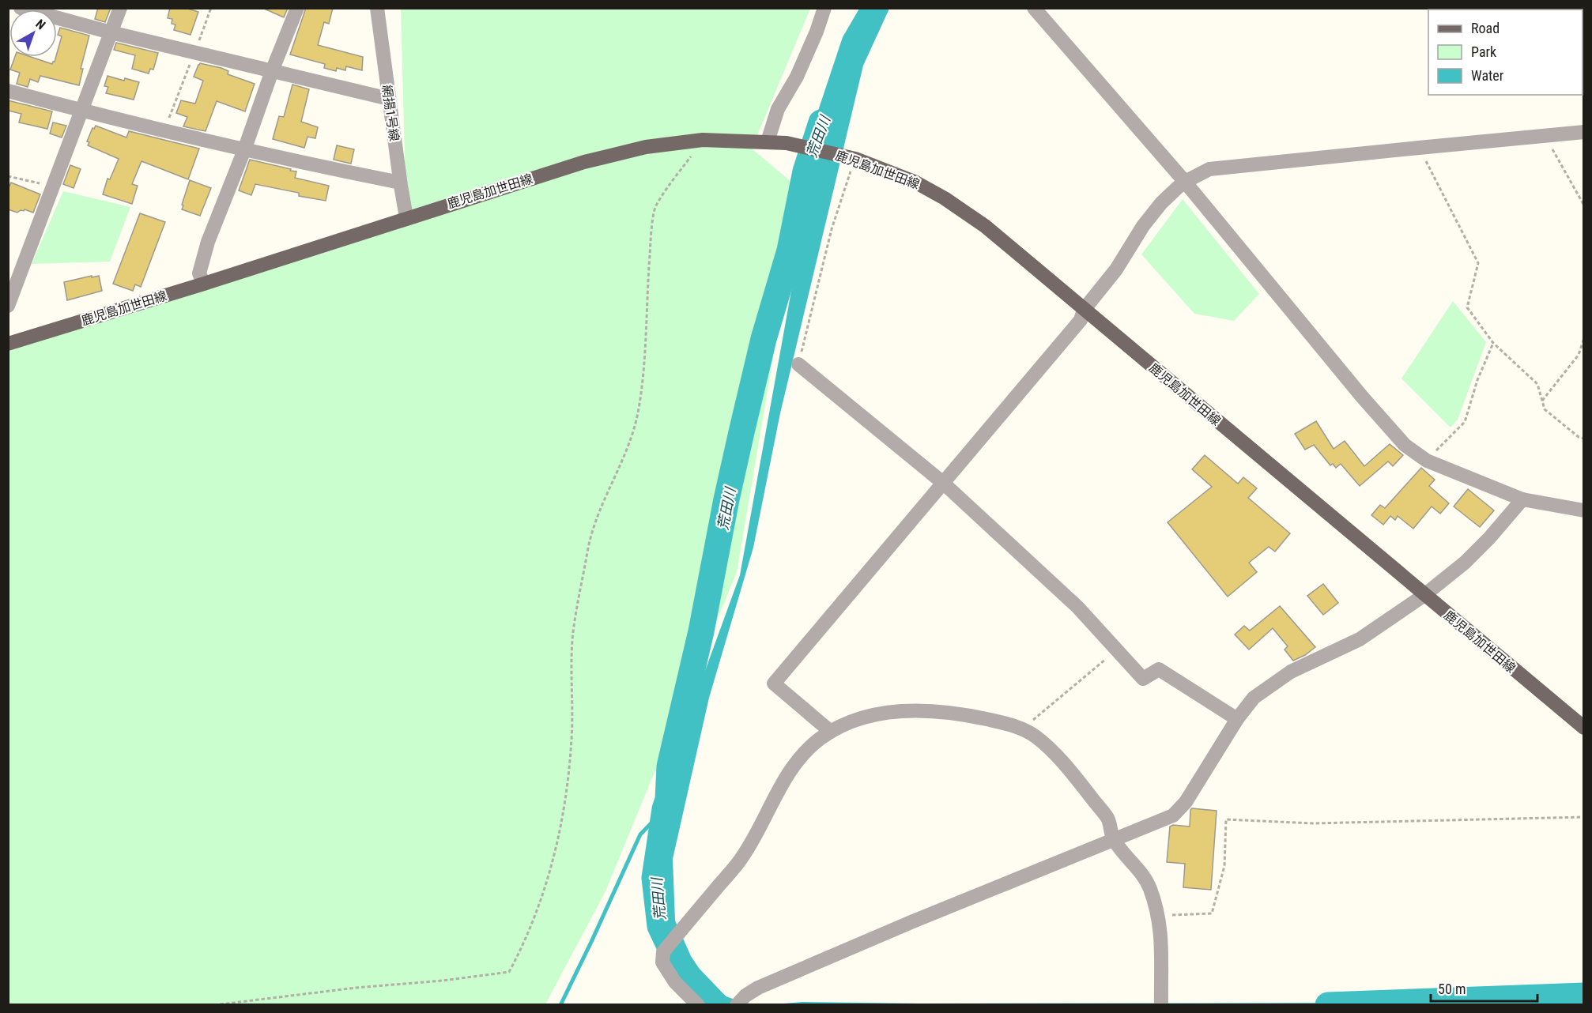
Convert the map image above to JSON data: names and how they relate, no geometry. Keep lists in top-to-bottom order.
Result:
{
  "streets": {
    "main road": ["鹿児島加世田線"],
    "street": ["網揚1号線"]
  },
  "crossings": [
    ["網揚1号線", "鹿児島加世田線"]
  ],
  "water": ["荒田川"],
  "legend": ["Road", "Park", "Water"],
  "scale_bar": "50 m",
  "north": "top right"
}
